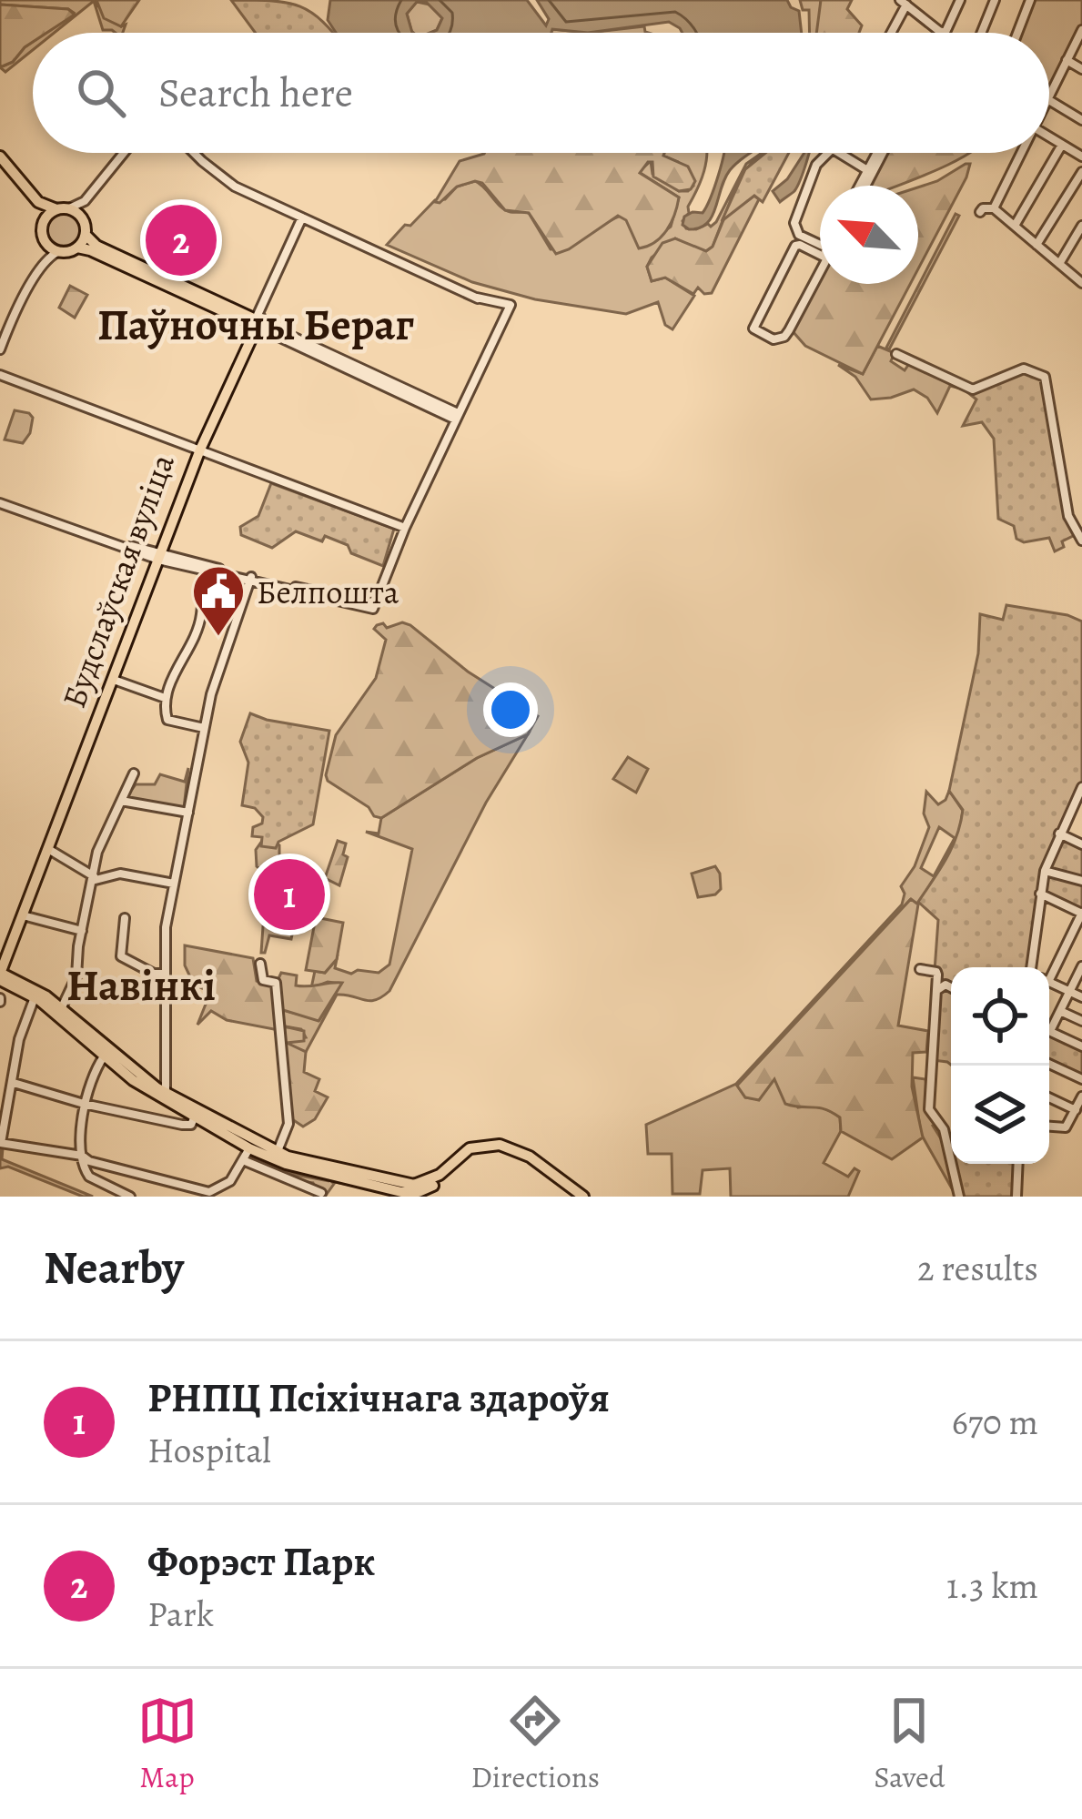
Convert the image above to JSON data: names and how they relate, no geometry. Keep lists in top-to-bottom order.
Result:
{
  "streets": {
    "main road": ["Будслаўская вуліца"]
  },
  "districts": ["Паўночны Бераг", "Навінкі"],
  "places": {
    "public building": ["Белпошта"]
  },
  "north": "top left",
  "page": {
    "search": "Search here",
    "pins": ["2", "1"],
    "heading": ["Nearby", "2 results"],
    "list": [
      {
        "mark": "1",
        "name": "РНПЦ Псіхічнага здароўя",
        "note": "Hospital",
        "value": "670 m"
      },
      {
        "mark": "2",
        "name": "Форэст Парк",
        "note": "Park",
        "value": "1.3 km"
      }
    ],
    "nav": ["Map", "Directions", "Saved"]
  }
}
